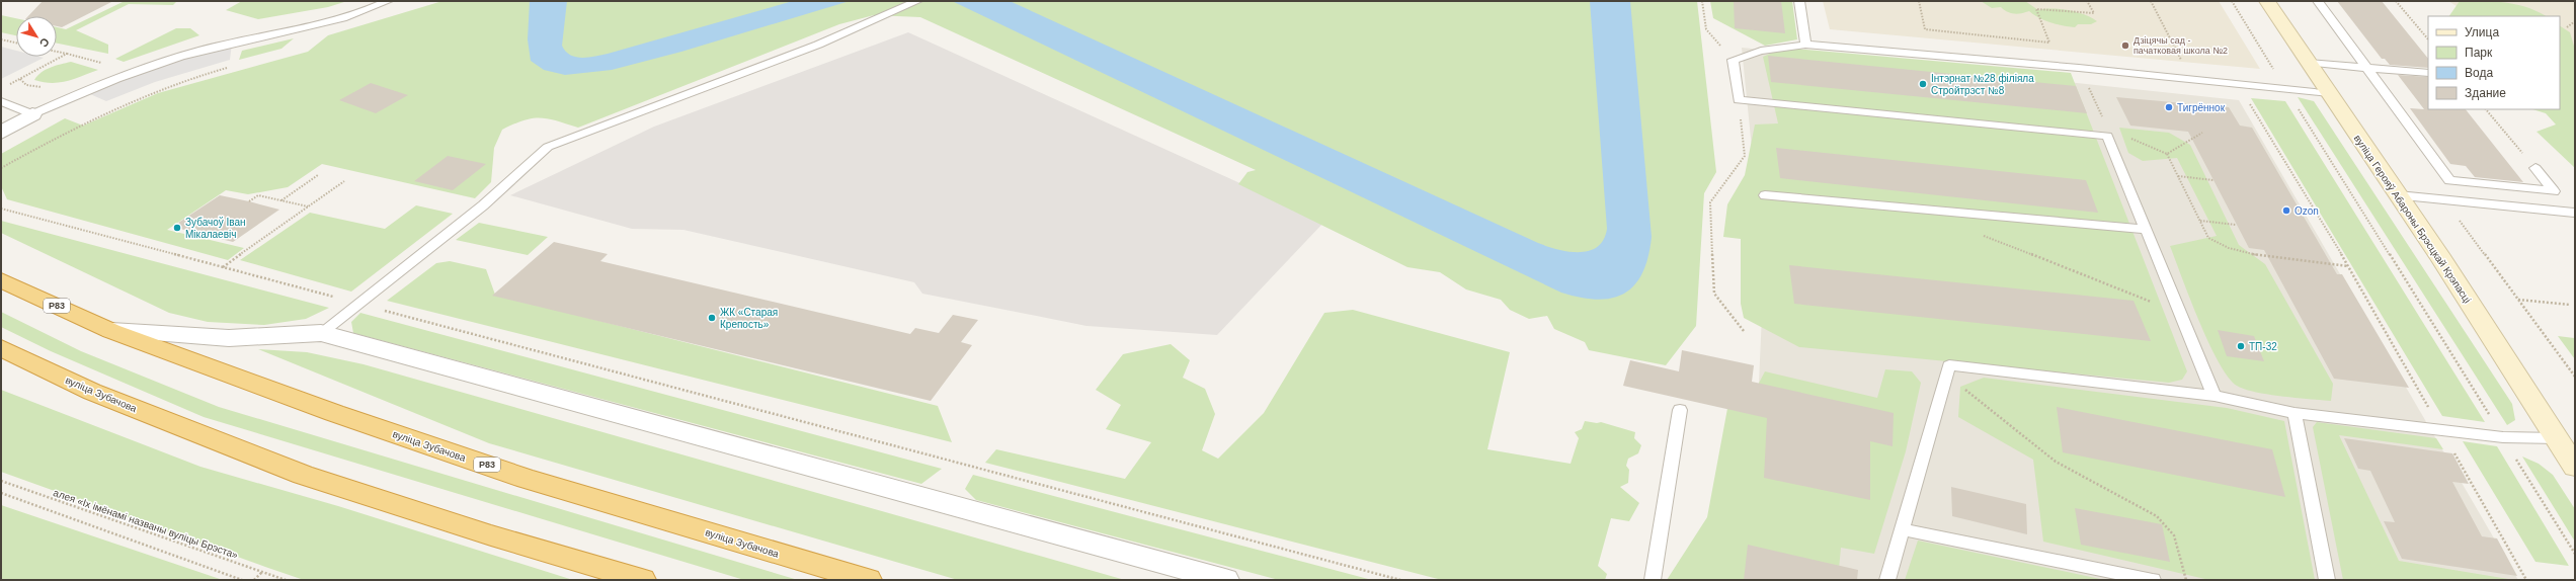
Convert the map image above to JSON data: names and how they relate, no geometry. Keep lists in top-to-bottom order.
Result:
{
  "streets": {
    "highway": ["Р83", "вуліца Зубачова"],
    "main road": ["вуліца Герояў Абароны Брэсцкай Крэпасці"],
    "path": ["алея «Іх імёнамі названы вуліцы Брэста»"]
  },
  "places": [
    "Дзіцячы сад - пачатковая школа №2",
    "Інтэрнат №28 фiлiяла Стройтрэст №8",
    "Тигрённок",
    "Ozon",
    "Зубачоў Іван Мікалаевіч",
    "ЖК «Старая Крепость»",
    "ТП-32"
  ],
  "legend": [
    "Улица",
    "Парк",
    "Вода",
    "Здание"
  ],
  "north": "bottom right"
}
